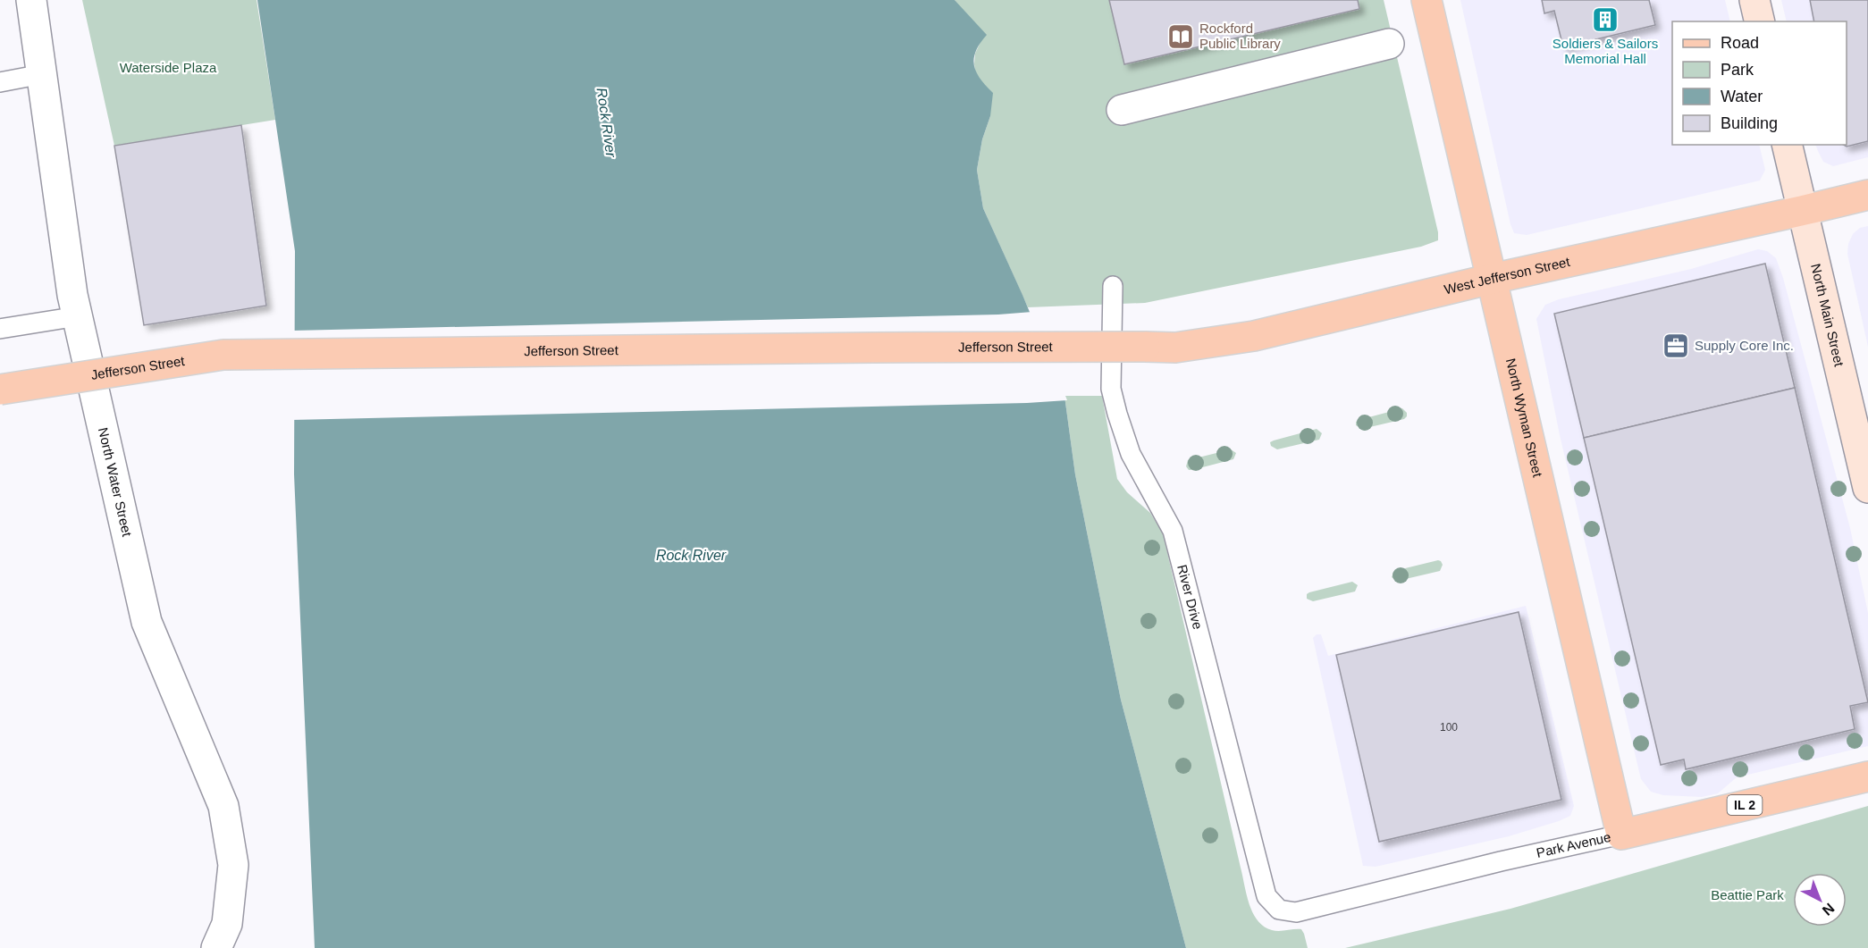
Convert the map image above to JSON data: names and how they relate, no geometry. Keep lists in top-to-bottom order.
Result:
{
  "streets": {
    "main road": [
      "West Jefferson Street",
      "Jefferson Street",
      "North Wyman Street",
      "IL 2",
      "Park Avenue"
    ],
    "street": ["North Main Street", "North Water Street"],
    "lane": ["River Drive"]
  },
  "crossings": [
    ["West Jefferson Street", "North Main Street"],
    ["West Jefferson Street", "Jefferson Street"],
    ["West Jefferson Street", "North Wyman Street"],
    ["North Wyman Street", "Park Avenue"],
    ["River Drive", "Park Avenue"]
  ],
  "water": ["Rock River"],
  "parks": ["Waterside Plaza", "Beattie Park"],
  "places": {
    "building": ["Soldiers & Sailors Memorial Hall"],
    "library": ["Rockford Public Library"],
    "office": ["Supply Core Inc."]
  },
  "house_numbers": ["100"],
  "legend": [
    "Road",
    "Park",
    "Water",
    "Building"
  ],
  "north": "bottom right"
}
